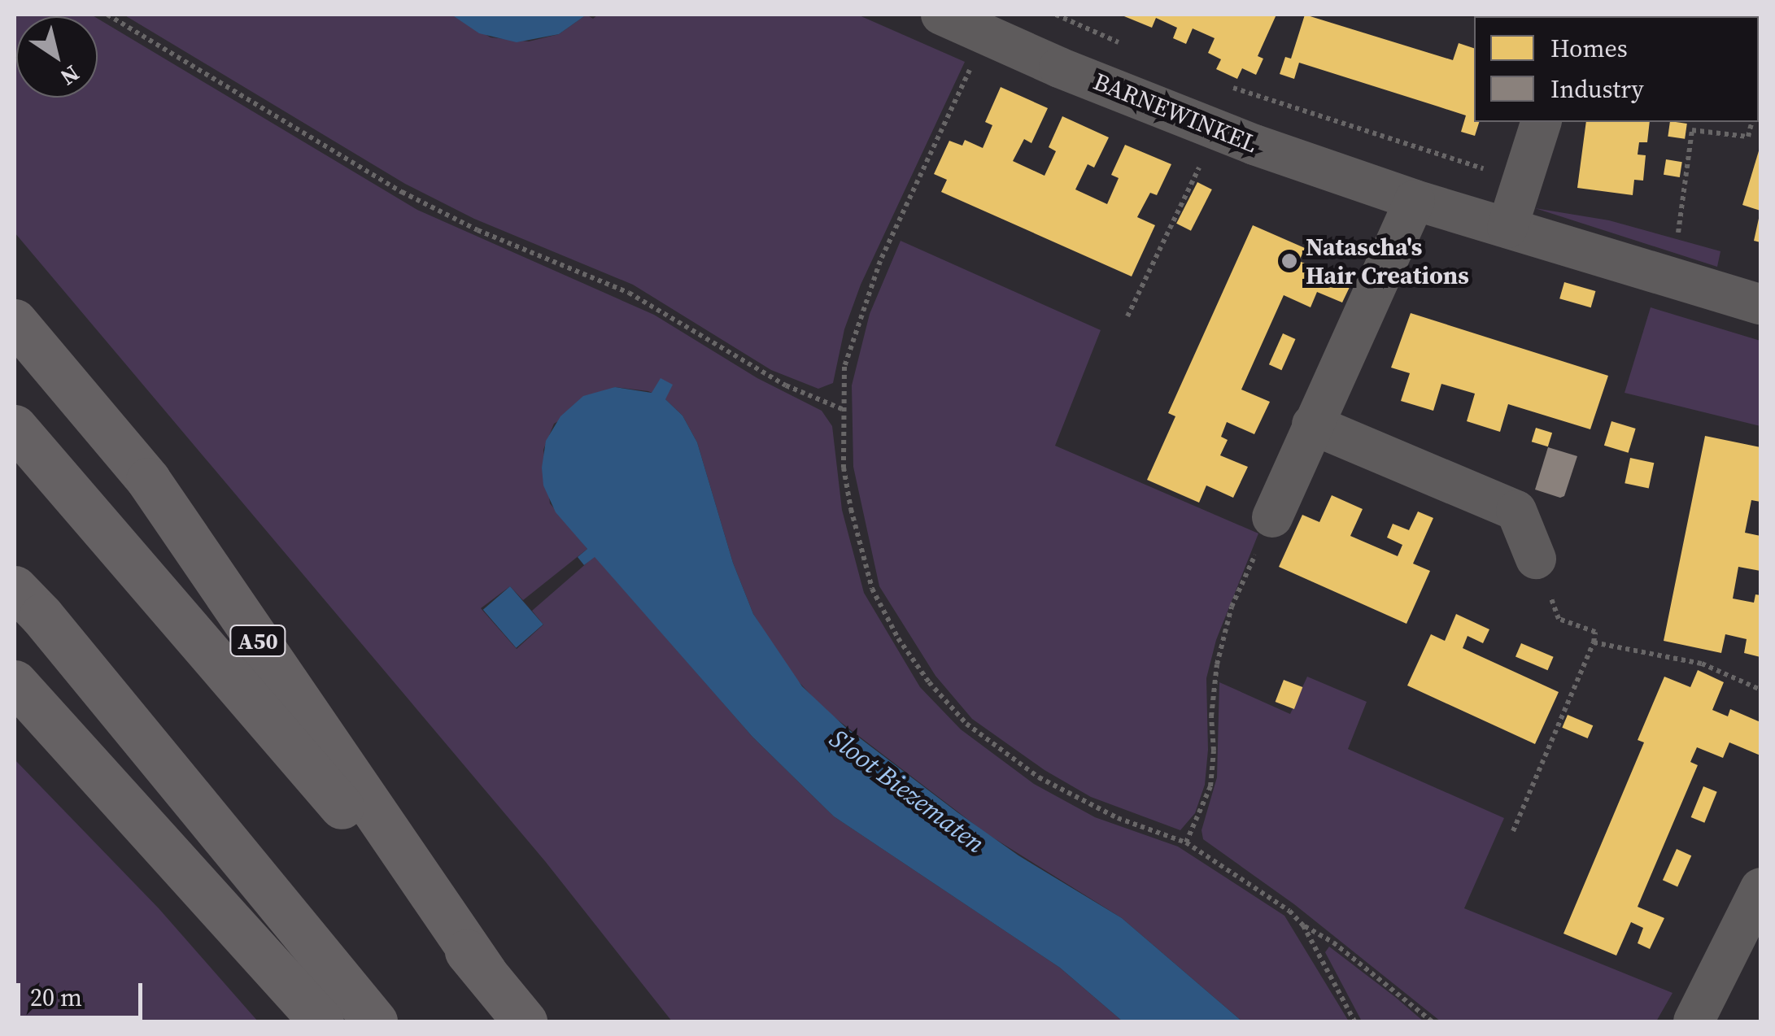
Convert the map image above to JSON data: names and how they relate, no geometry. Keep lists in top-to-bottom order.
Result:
{
  "streets": {
    "highway": ["A50"],
    "street": ["BARNEWINKEL"]
  },
  "water": ["Sloot Biezematen"],
  "places": ["Natascha's Hair Creations"],
  "legend": ["Homes", "Industry"],
  "scale_bar": "20 m",
  "north": "bottom right"
}
